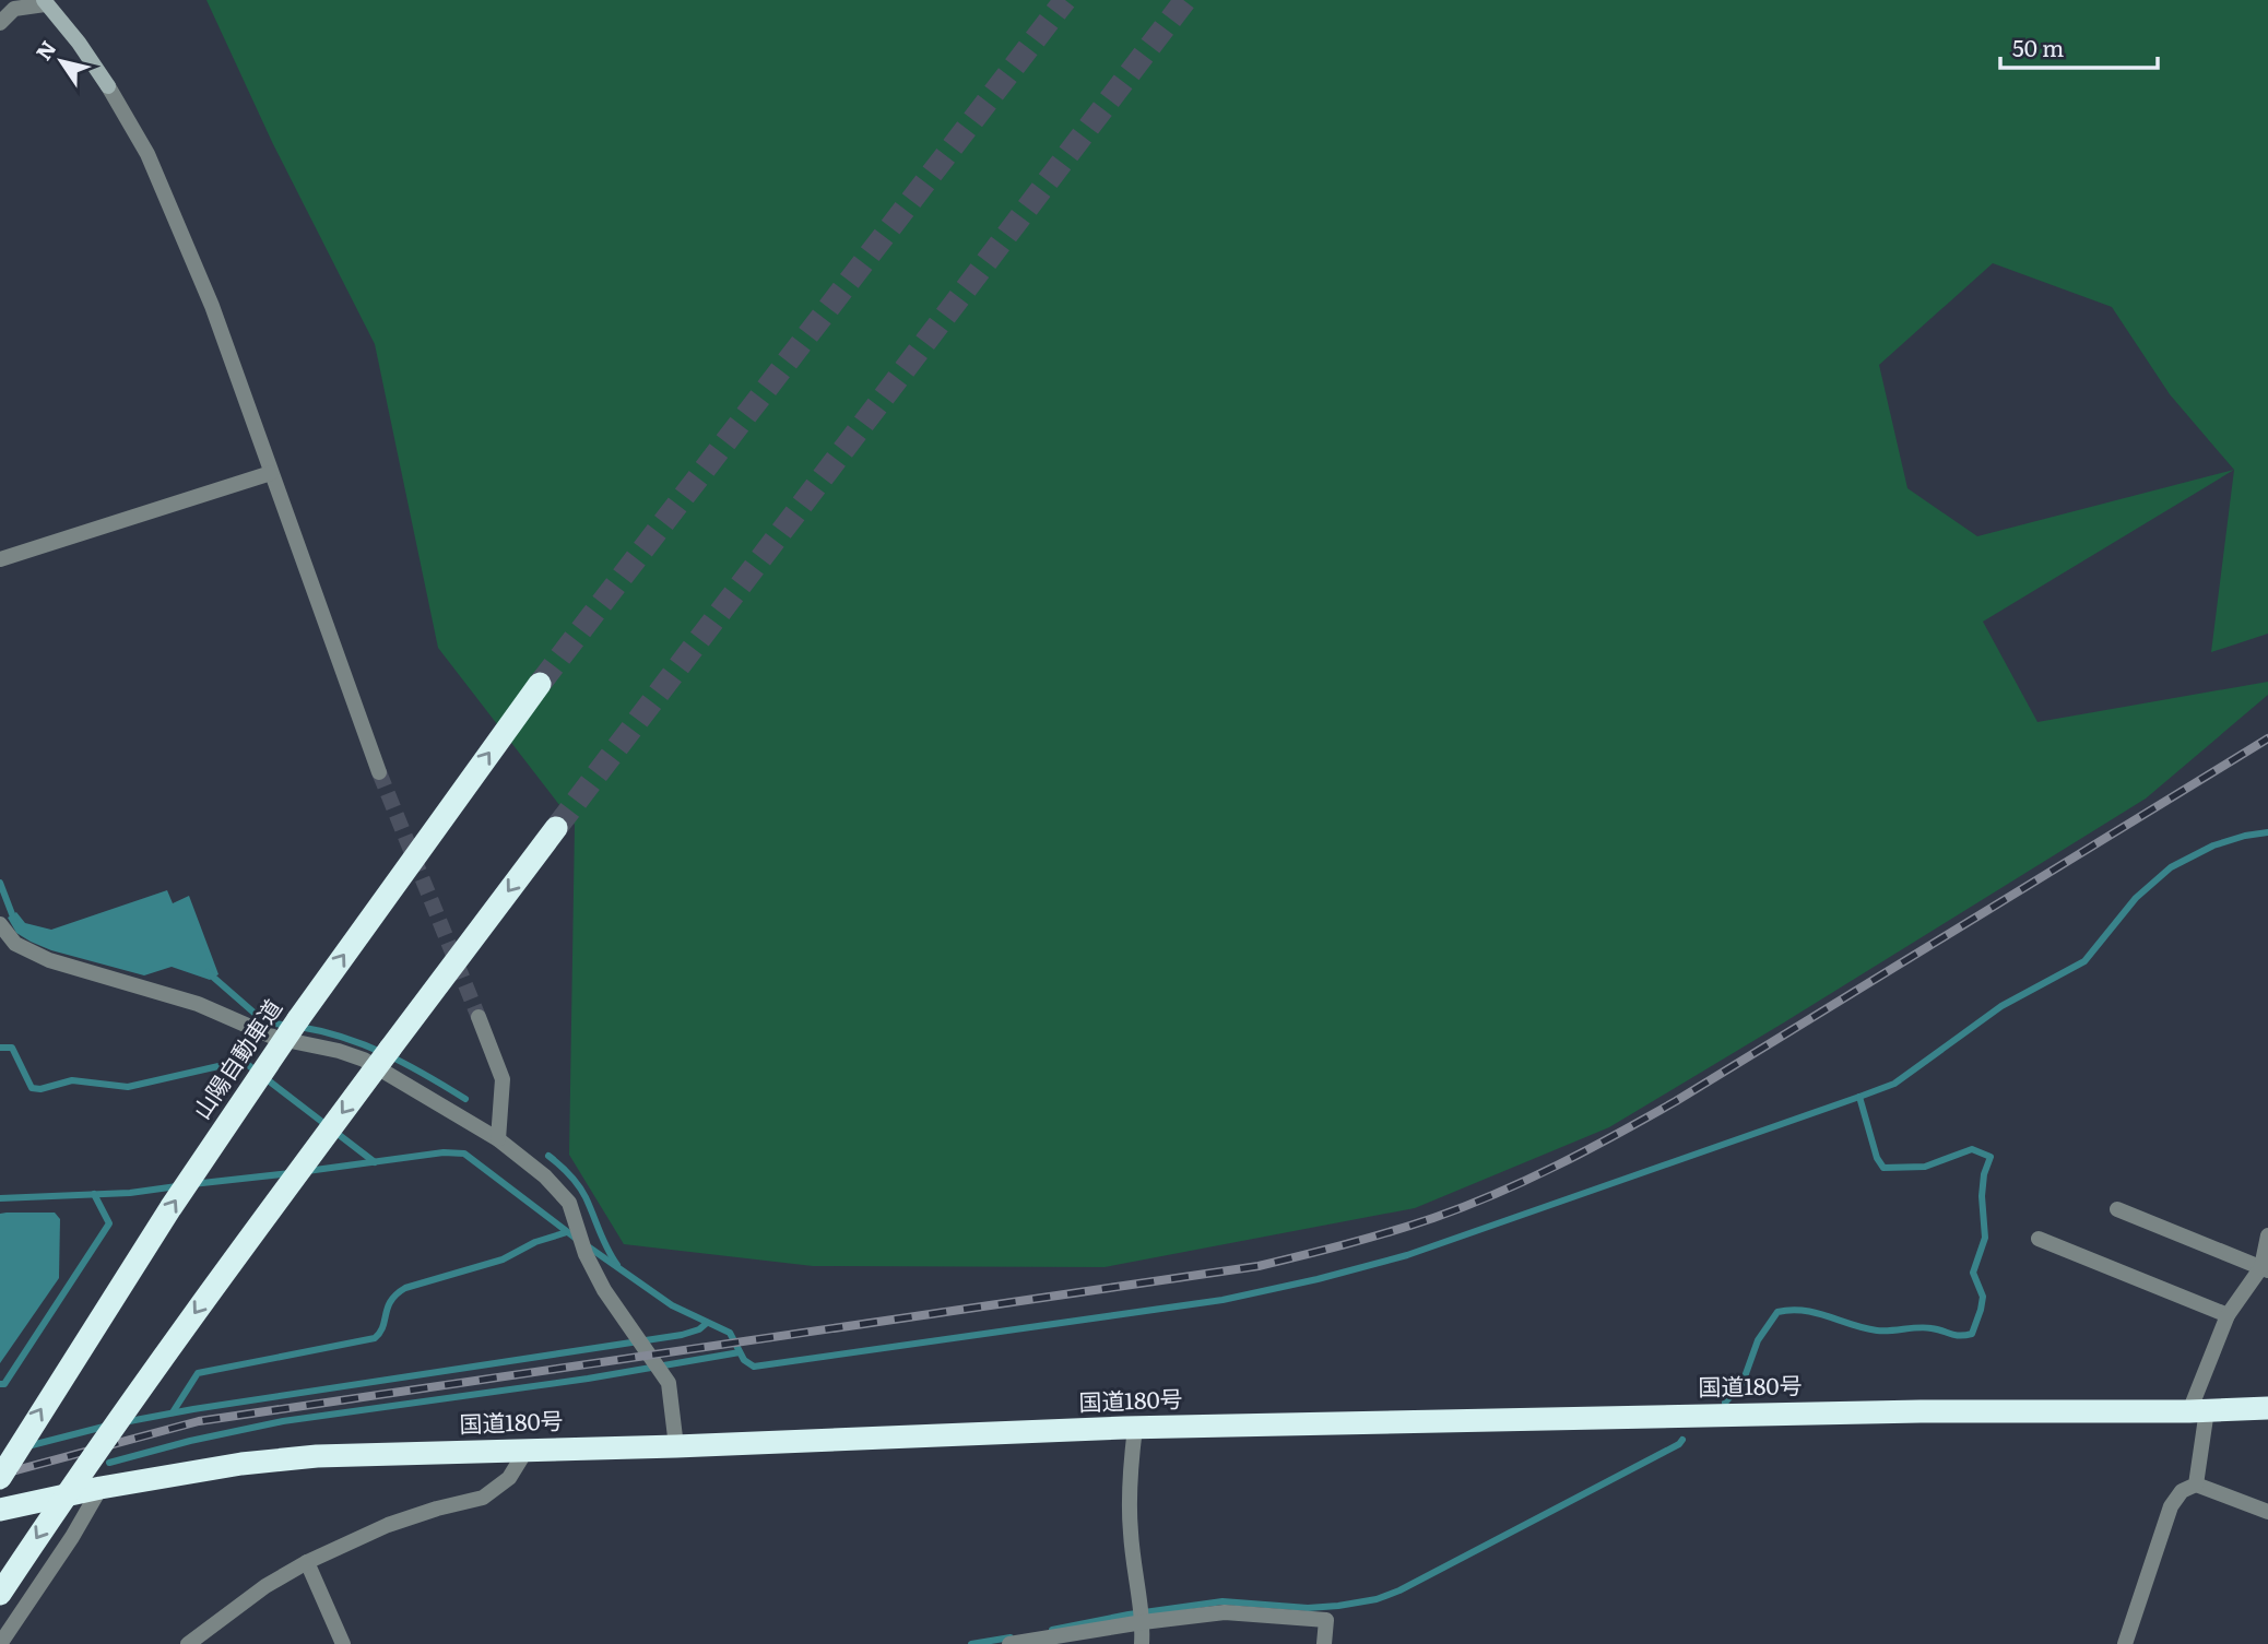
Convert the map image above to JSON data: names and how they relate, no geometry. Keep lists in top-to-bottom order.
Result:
{
  "streets": {
    "highway": ["山陽自動車道", "国道180号"]
  },
  "scale_bar": "50 m",
  "north": "top left"
}
